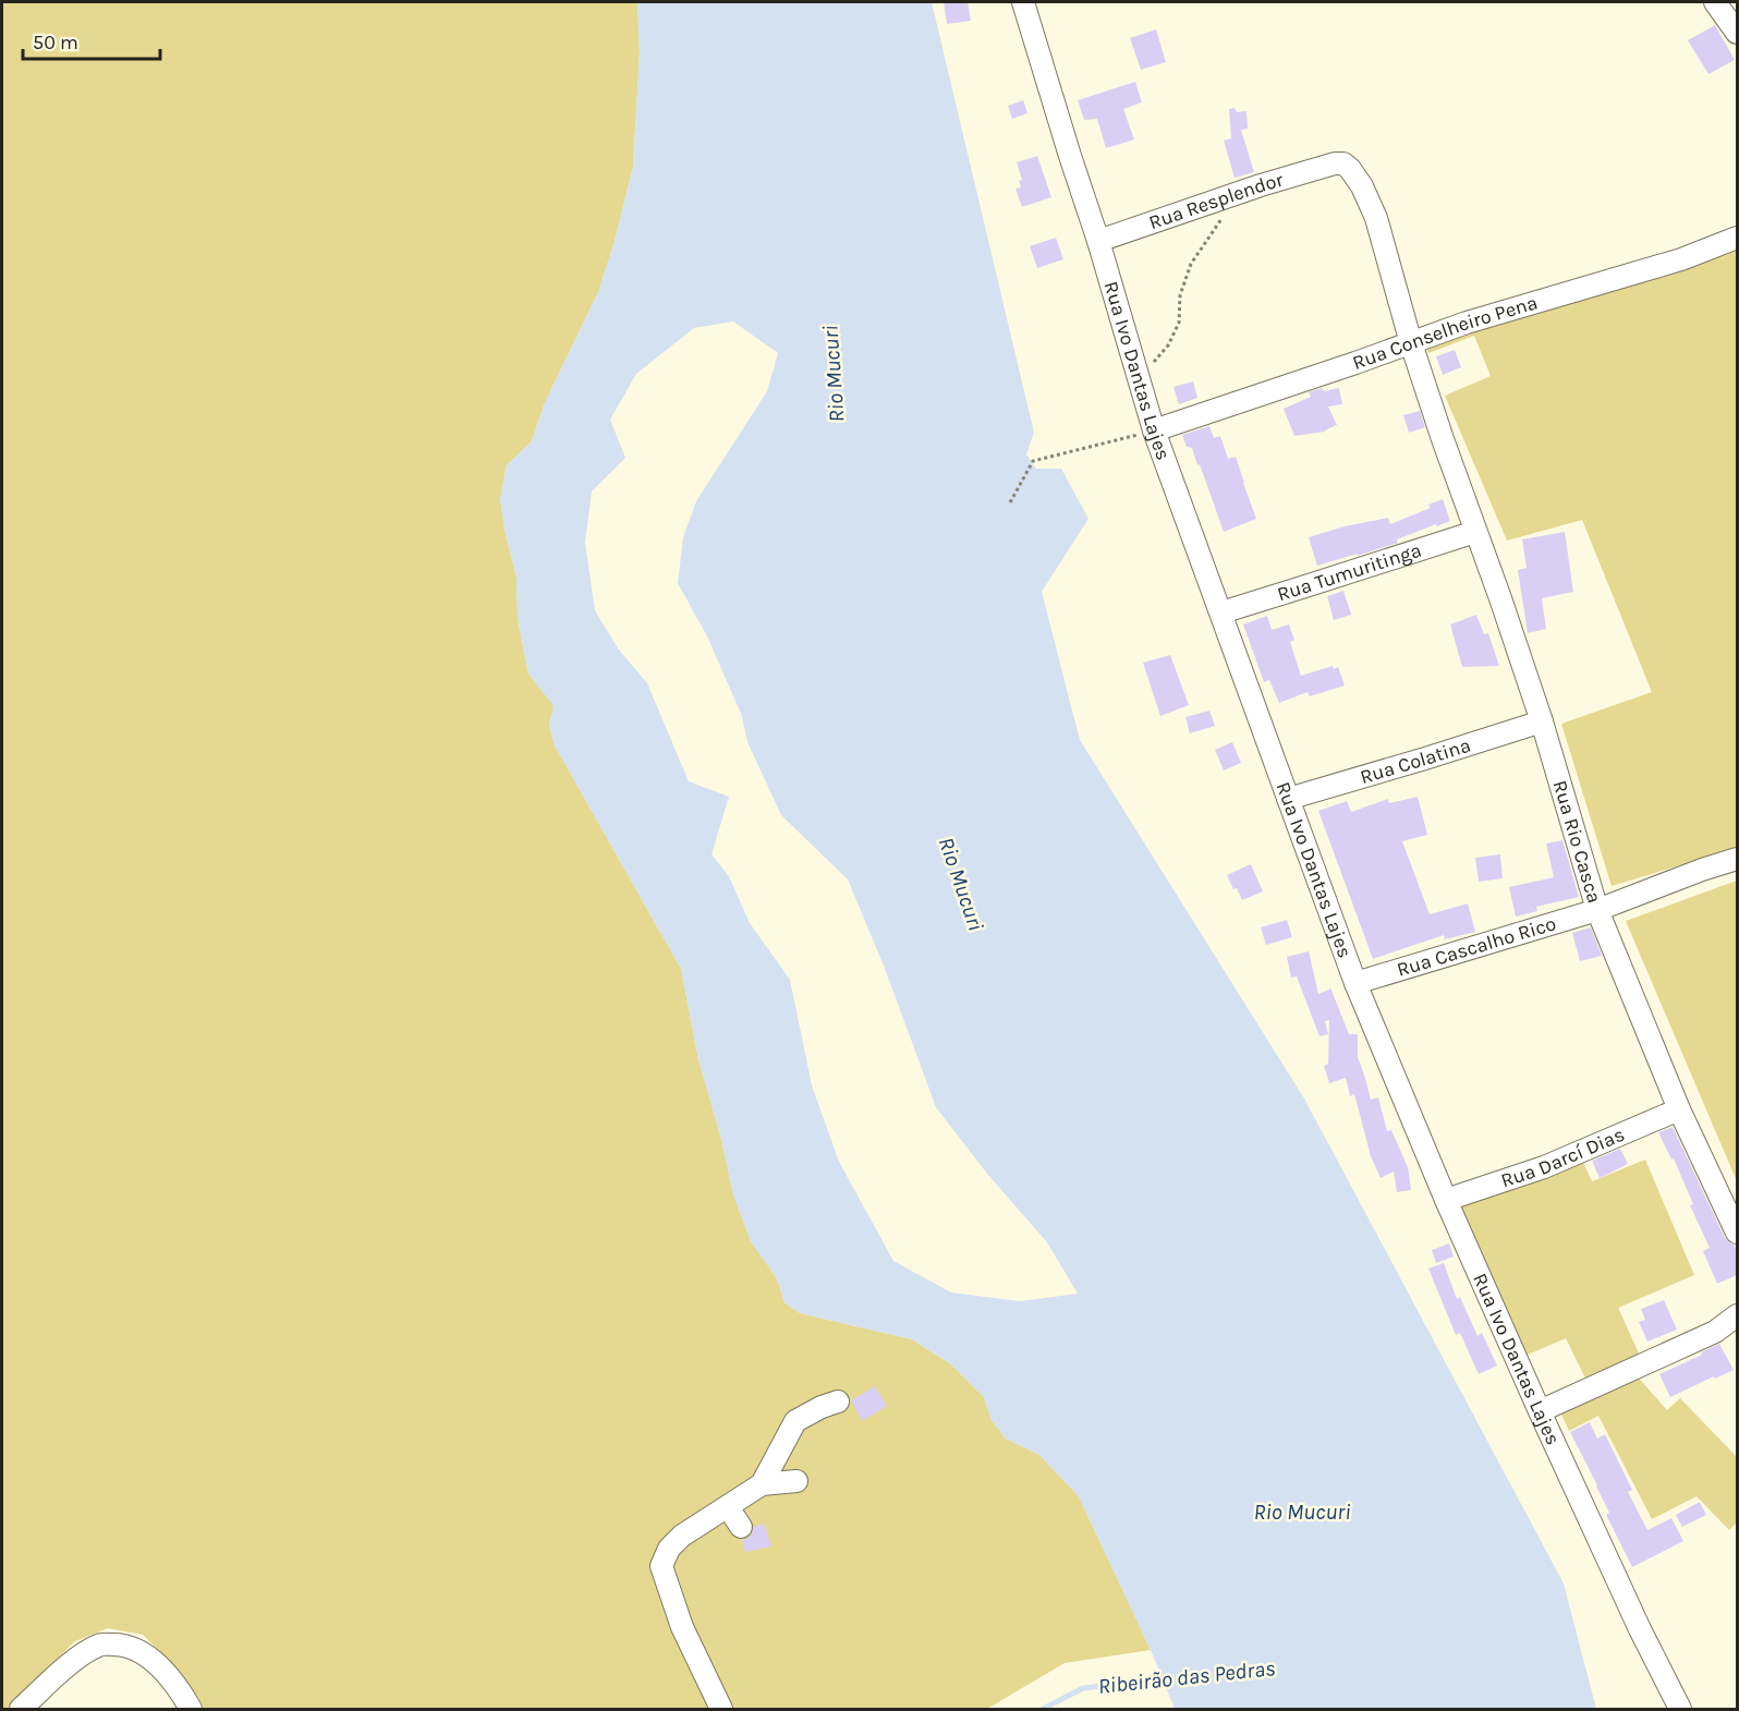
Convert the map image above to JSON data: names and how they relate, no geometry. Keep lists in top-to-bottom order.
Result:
{
  "streets": {
    "street": [
      "Rua Resplendor",
      "Rua Conselheiro Pena",
      "Rua Ivo Dantas Lajes",
      "Rua Tumuritinga",
      "Rua Colatina",
      "Rua Rio Casca",
      "Rua Cascalho Rico",
      "Rua Darcí Dias"
    ]
  },
  "crossings": [
    ["Rua Resplendor", "Rua Ivo Dantas Lajes"],
    ["Rua Resplendor", "Rua Rio Casca"],
    ["Rua Conselheiro Pena", "Rua Ivo Dantas Lajes"],
    ["Rua Conselheiro Pena", "Rua Rio Casca"],
    ["Rua Ivo Dantas Lajes", "Rua Tumuritinga"],
    ["Rua Ivo Dantas Lajes", "Rua Colatina"],
    ["Rua Ivo Dantas Lajes", "Rua Cascalho Rico"],
    ["Rua Ivo Dantas Lajes", "Rua Darcí Dias"],
    ["Rua Tumuritinga", "Rua Rio Casca"],
    ["Rua Colatina", "Rua Rio Casca"],
    ["Rua Rio Casca", "Rua Cascalho Rico"],
    ["Rua Rio Casca", "Rua Darcí Dias"]
  ],
  "water": ["Rio Mucuri", "Ribeirão das Pedras"],
  "scale_bar": "50 m"
}
